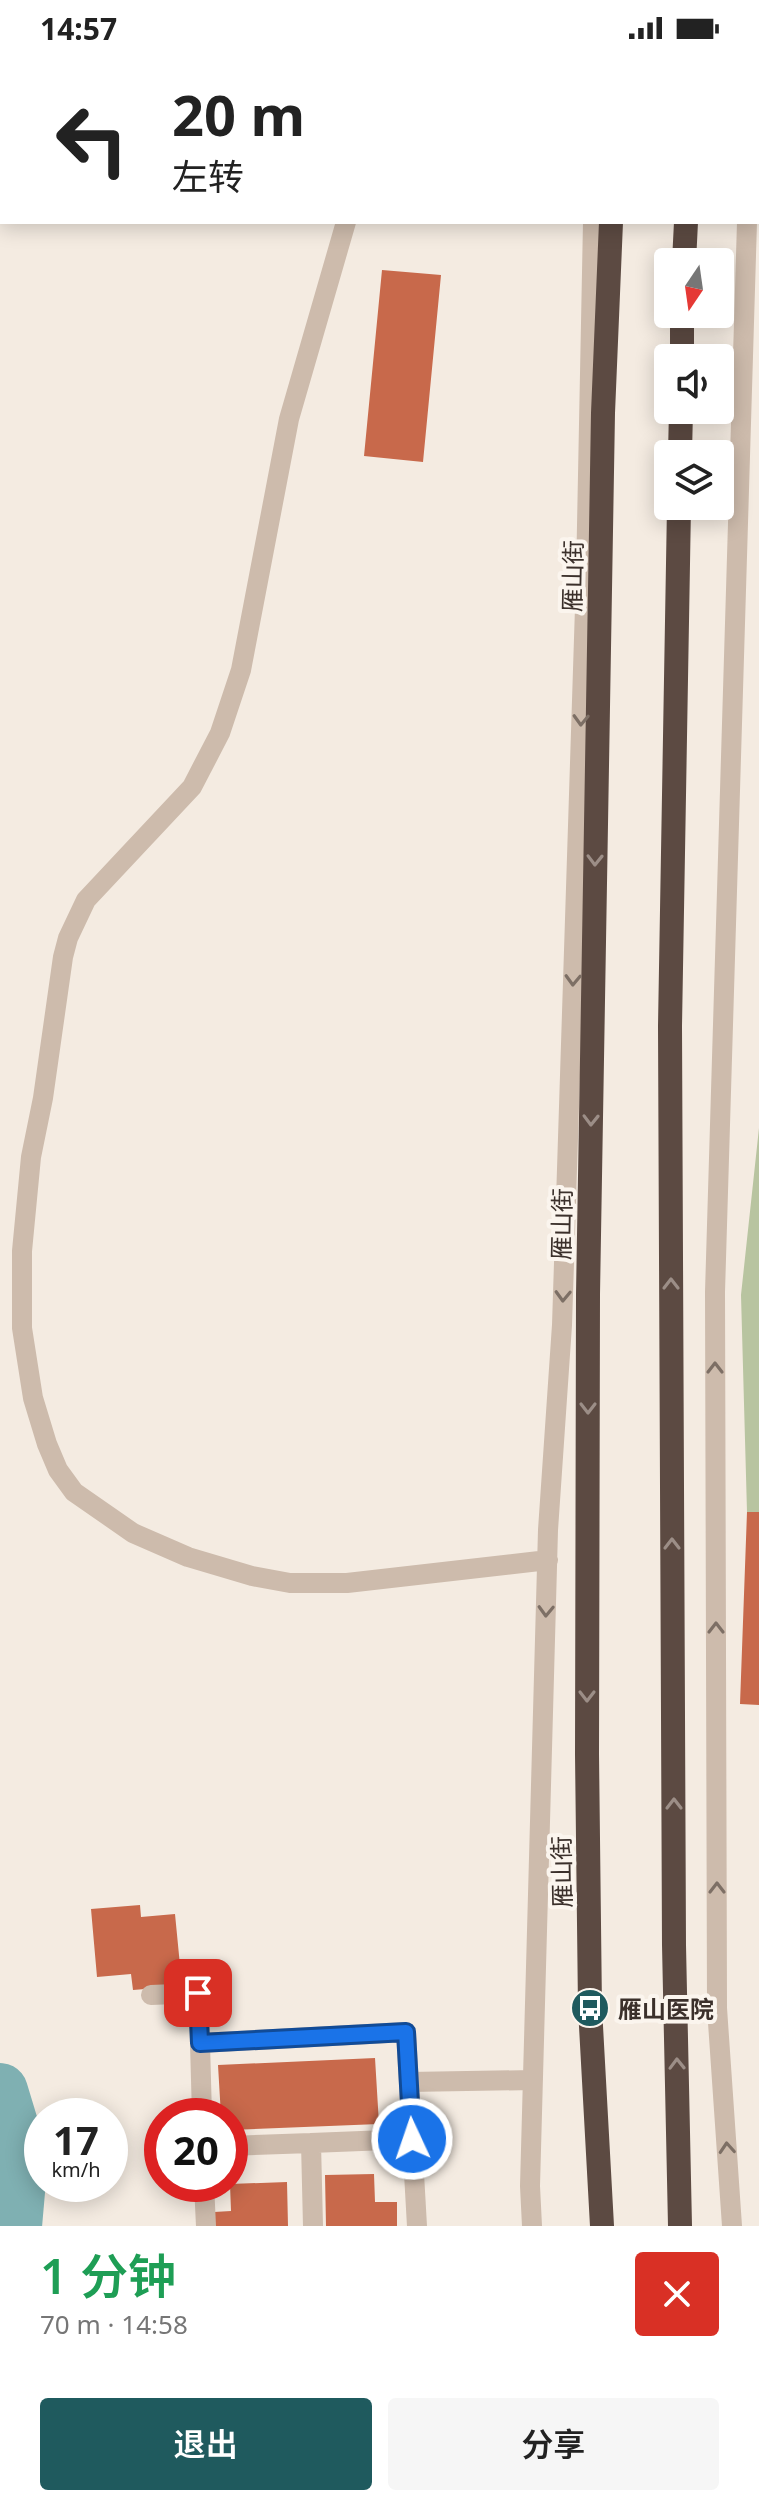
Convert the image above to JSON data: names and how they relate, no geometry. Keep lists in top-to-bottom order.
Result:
{
  "streets": {
    "highway": ["雁山街"]
  },
  "places": {
    "bus stop": ["雁山医院"]
  },
  "north": "bottom",
  "page": {
    "status": "14:57",
    "turn": ["20 m", "左转"],
    "speed": "17 km/h",
    "limit": "20",
    "heading": ["1 分钟", "70 m · 14:58"],
    "buttons": ["退出", "分享"]
  }
}
